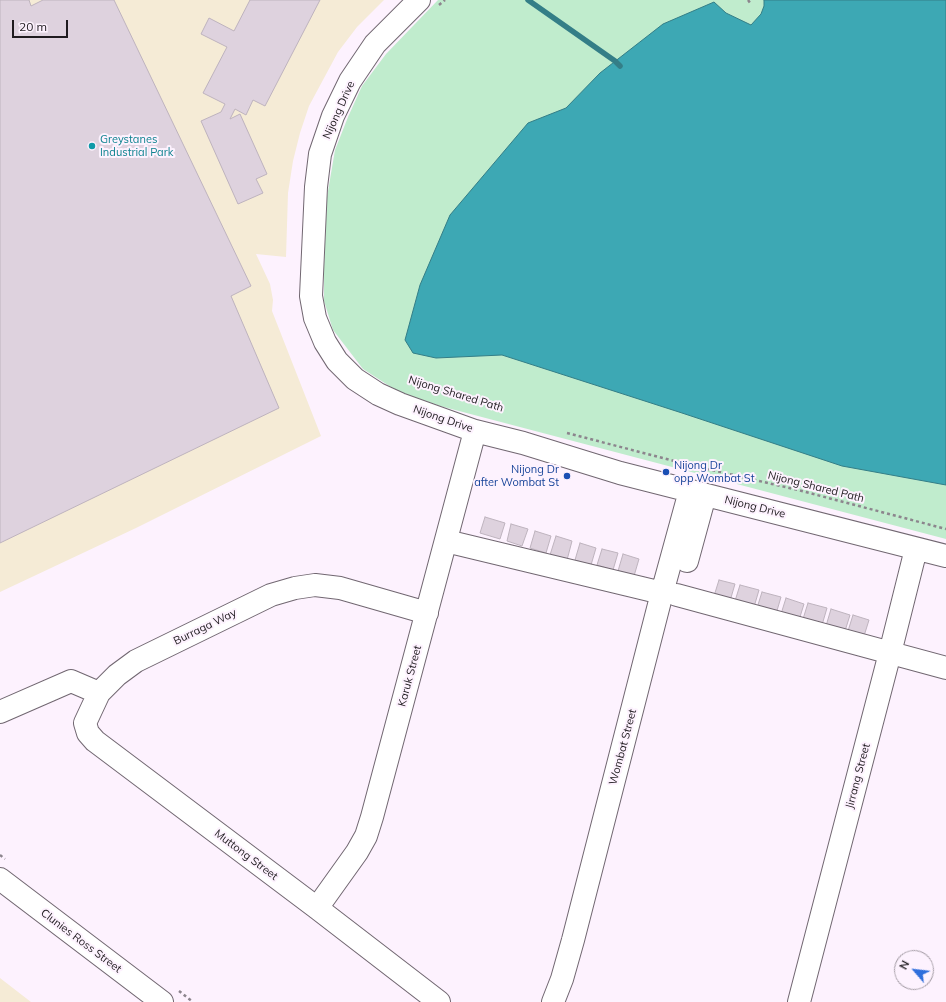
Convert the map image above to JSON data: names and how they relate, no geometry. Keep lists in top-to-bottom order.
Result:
{
  "streets": {
    "street": [
      "Nijong Drive",
      "Burraga Way",
      "Karuk Street",
      "Wombat Street",
      "Jirrang Street",
      "Muttong Street",
      "Clunies Ross Street"
    ],
    "path": ["Nijong Shared Path"]
  },
  "crossings": [
    ["Nijong Drive", "Karuk Street"],
    ["Nijong Drive", "Wombat Street"],
    ["Nijong Drive", "Jirrang Street"],
    ["Burraga Way", "Karuk Street"],
    ["Burraga Way", "Muttong Street"],
    ["Karuk Street", "Muttong Street"]
  ],
  "places": ["Greystanes Industrial Park", "Nijong Dr opp Wombat St", "Nijong Dr after Wombat St"],
  "scale_bar": "20 m",
  "north": "top left"
}
